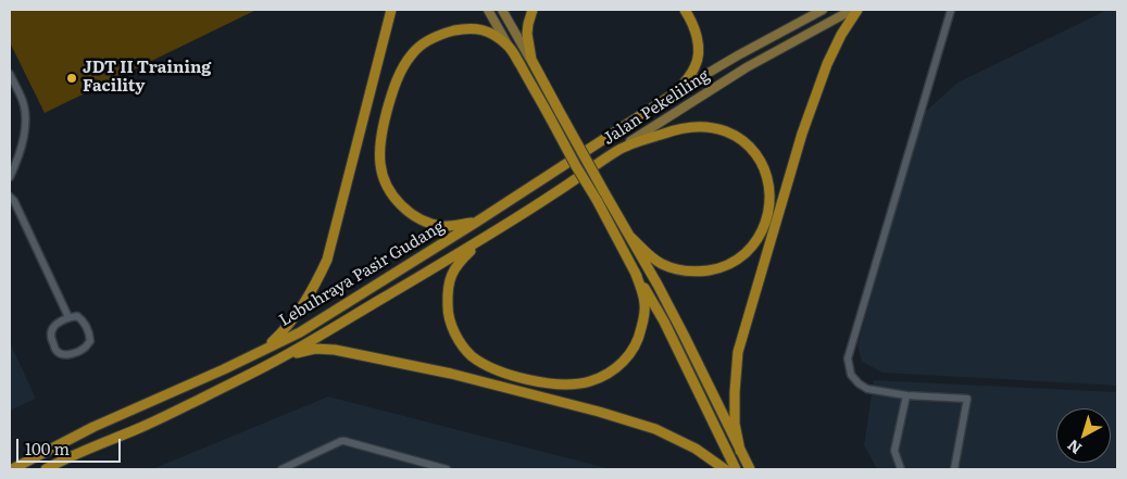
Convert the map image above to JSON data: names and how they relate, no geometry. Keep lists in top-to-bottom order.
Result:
{
  "streets": {
    "highway": ["Jalan Pekeliling", "Lebuhraya Pasir Gudang"]
  },
  "crossings": [
    ["Jalan Pekeliling", "Lebuhraya Pasir Gudang"]
  ],
  "places": ["JDT II Training Facility"],
  "scale_bar": "100 m",
  "north": "bottom left"
}
